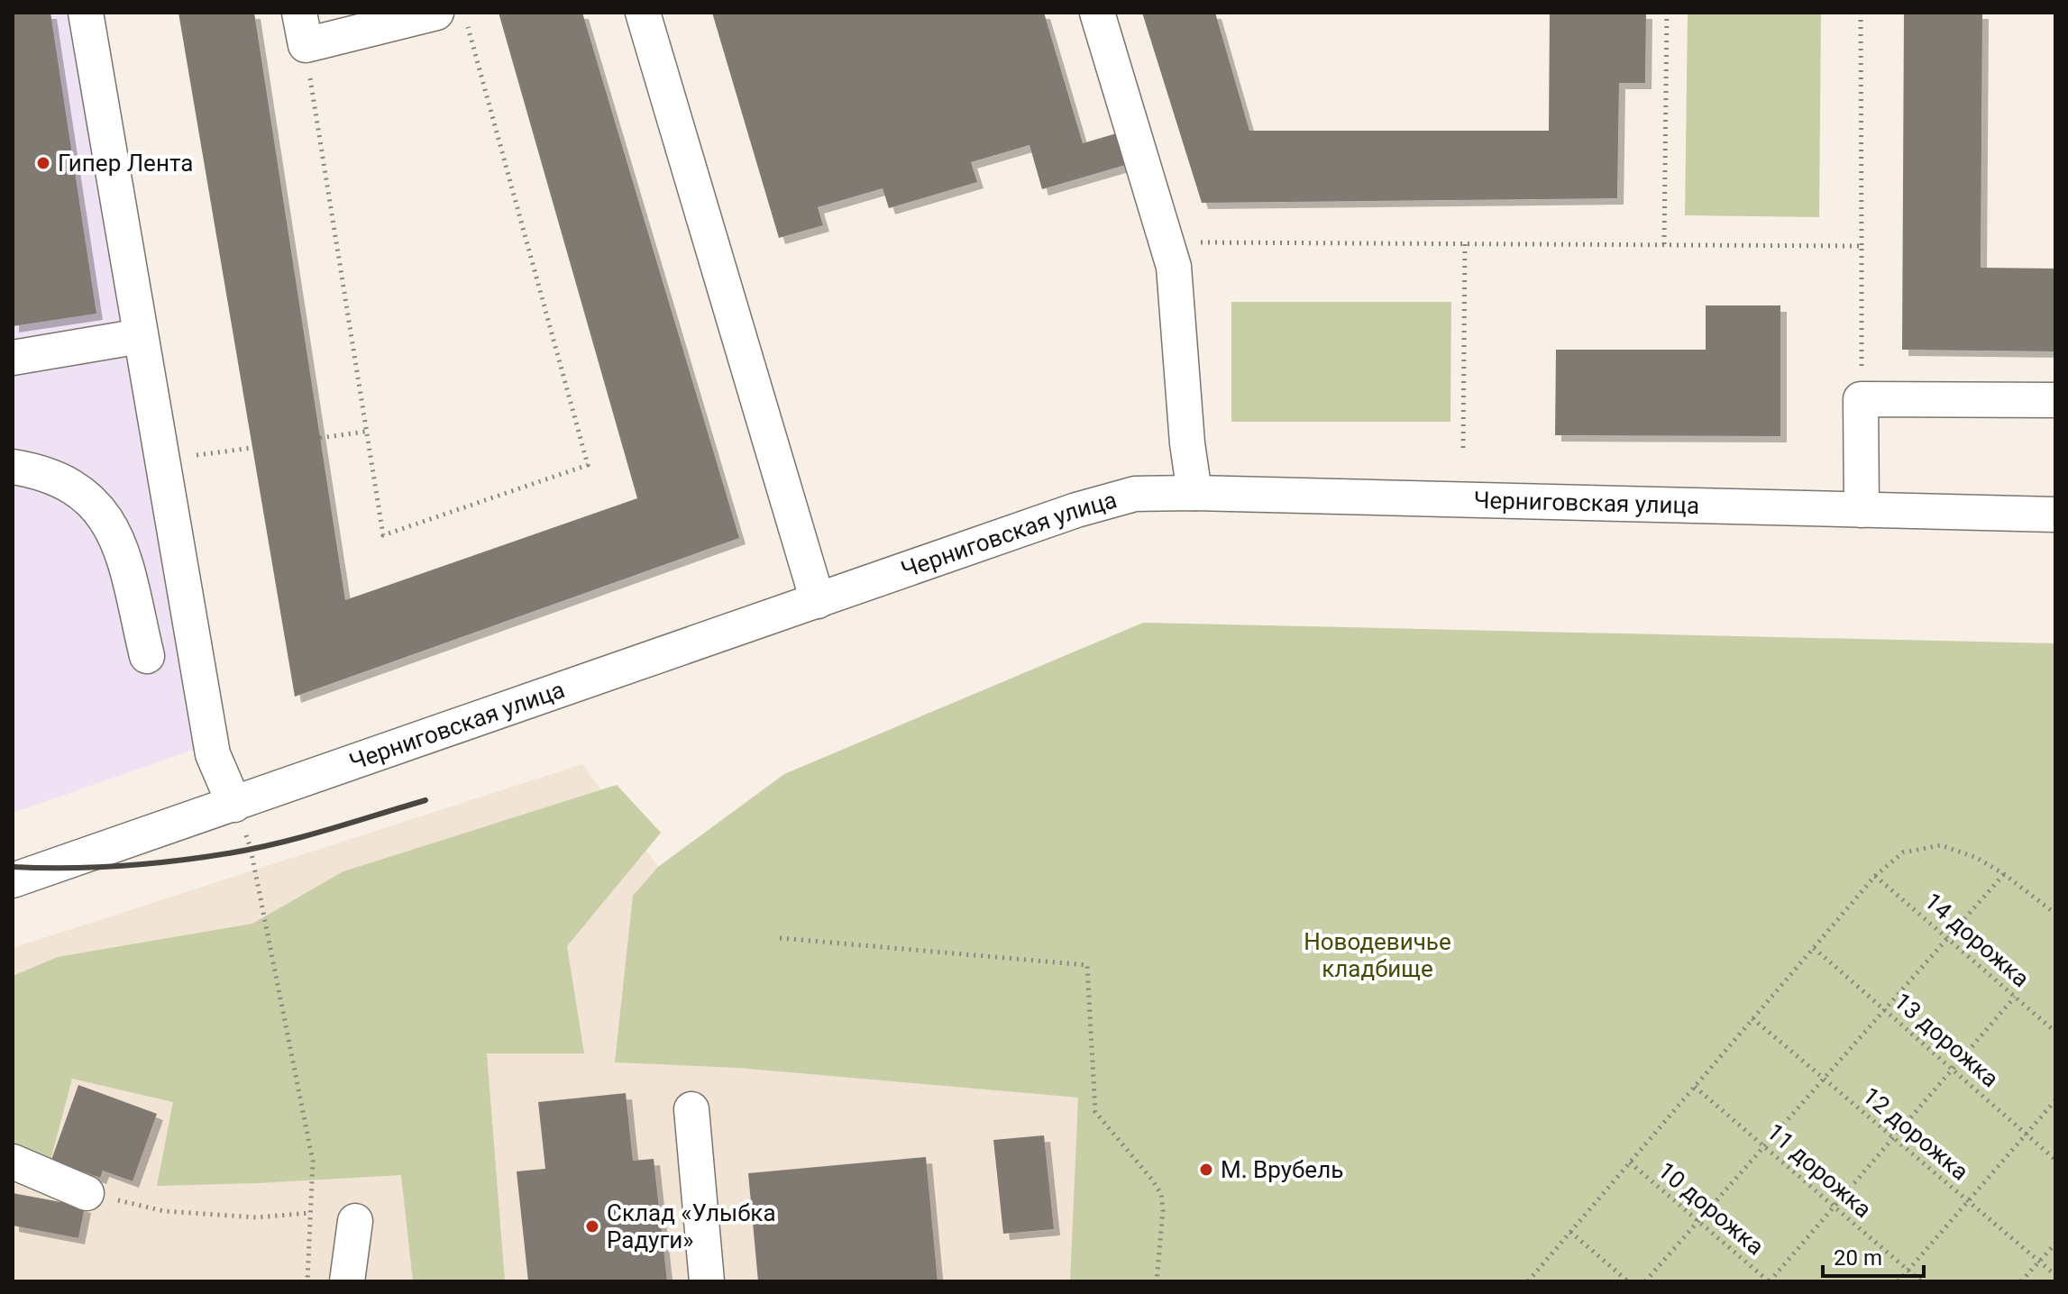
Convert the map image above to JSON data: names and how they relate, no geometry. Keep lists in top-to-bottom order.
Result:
{
  "streets": {
    "street": ["Черниговская улица"],
    "path": [
      "14 дорожка",
      "13 дорожка",
      "12 дорожка",
      "11 дорожка",
      "10 дорожка"
    ]
  },
  "parks": ["Новодевичье кладбище"],
  "places": ["Гипер Лента", "М. Врубель", "Склад «Улыбка Радуги»"],
  "scale_bar": "20 m"
}
